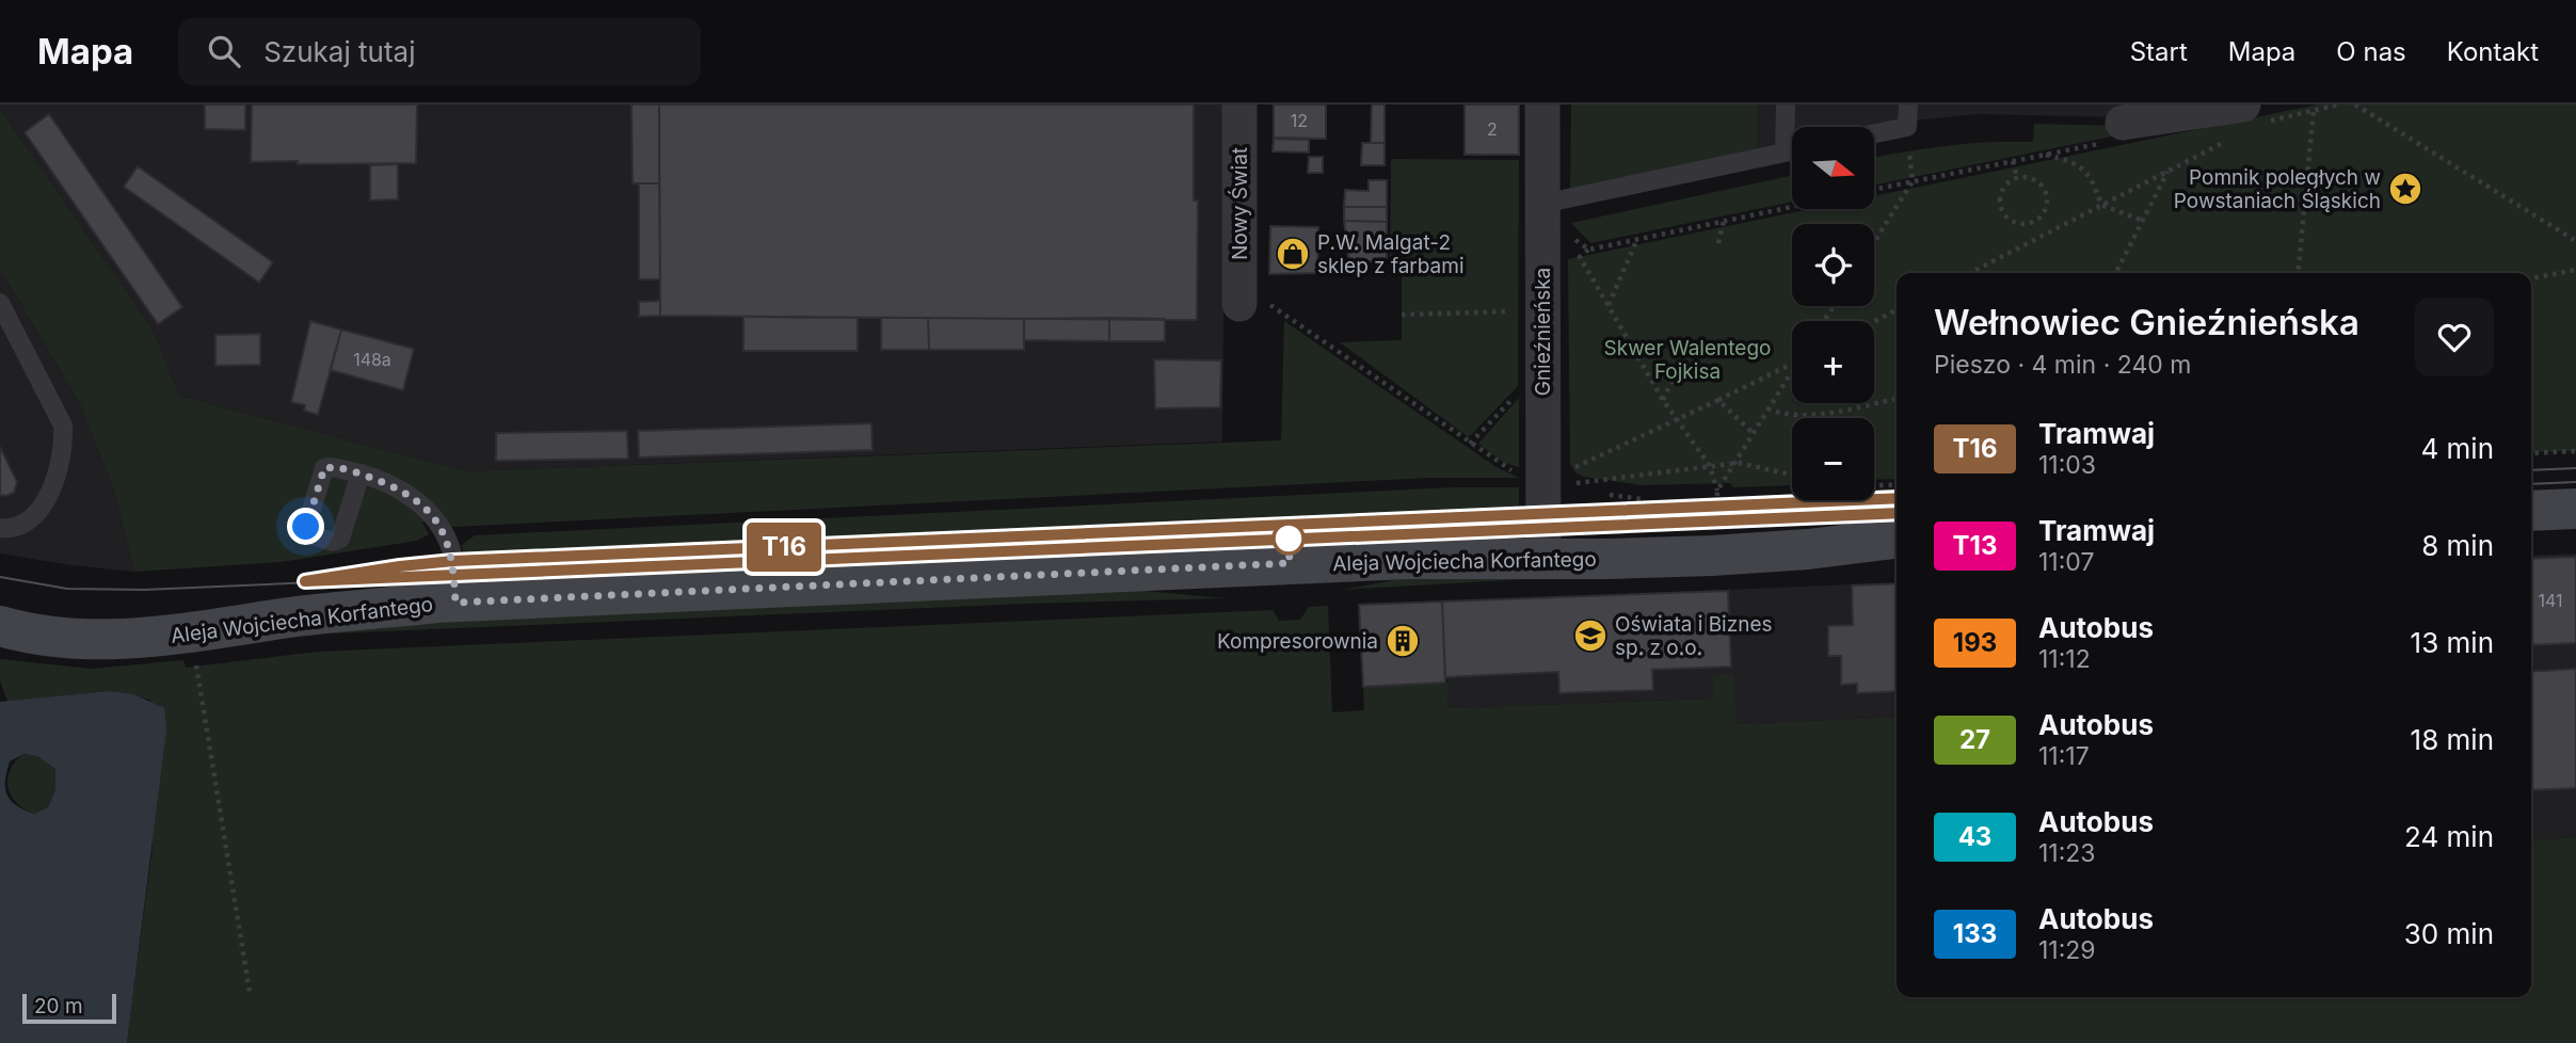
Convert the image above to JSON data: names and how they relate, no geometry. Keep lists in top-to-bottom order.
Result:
{
  "streets": {
    "main road": ["Aleja Wojciecha Korfantego"],
    "street": ["Nowy Świat", "Gnieźnieńska"]
  },
  "crossings": [
    ["Gnieźnieńska", "Aleja Wojciecha Korfantego"]
  ],
  "parks": ["Skwer Walentego Fojkisa"],
  "places": {
    "place": ["Pomnik poległych w Powstaniach Śląskich"],
    "shop": ["P.W. Malgat-2 sklep z farbami"],
    "school or university": ["Oświata i Biznes sp. z o.o."],
    "building": ["Kompresorownia"]
  },
  "lines": ["tram line T16"],
  "house_numbers": [
    "12",
    "2",
    "148a",
    "141"
  ],
  "scale_bar": "20 m",
  "north": "right",
  "page": {
    "header": "Mapa",
    "search": "Szukaj tutaj",
    "nav": [
      "Start",
      "Mapa",
      "O nas",
      "Kontakt"
    ],
    "on_map": "T16",
    "map_buttons": ["+", "−"],
    "heading": ["Wełnowiec Gnieźnieńska", "Pieszo · 4 min · 240 m"],
    "list": [
      {
        "mark": "T16",
        "name": "Tramwaj",
        "note": "11:03",
        "value": "4 min"
      },
      {
        "mark": "T13",
        "name": "Tramwaj",
        "note": "11:07",
        "value": "8 min"
      },
      {
        "mark": "193",
        "name": "Autobus",
        "note": "11:12",
        "value": "13 min"
      },
      {
        "mark": "27",
        "name": "Autobus",
        "note": "11:17",
        "value": "18 min"
      },
      {
        "mark": "43",
        "name": "Autobus",
        "note": "11:23",
        "value": "24 min"
      },
      {
        "mark": "133",
        "name": "Autobus",
        "note": "11:29",
        "value": "30 min"
      }
    ],
    "scale": "20 m"
  }
}
